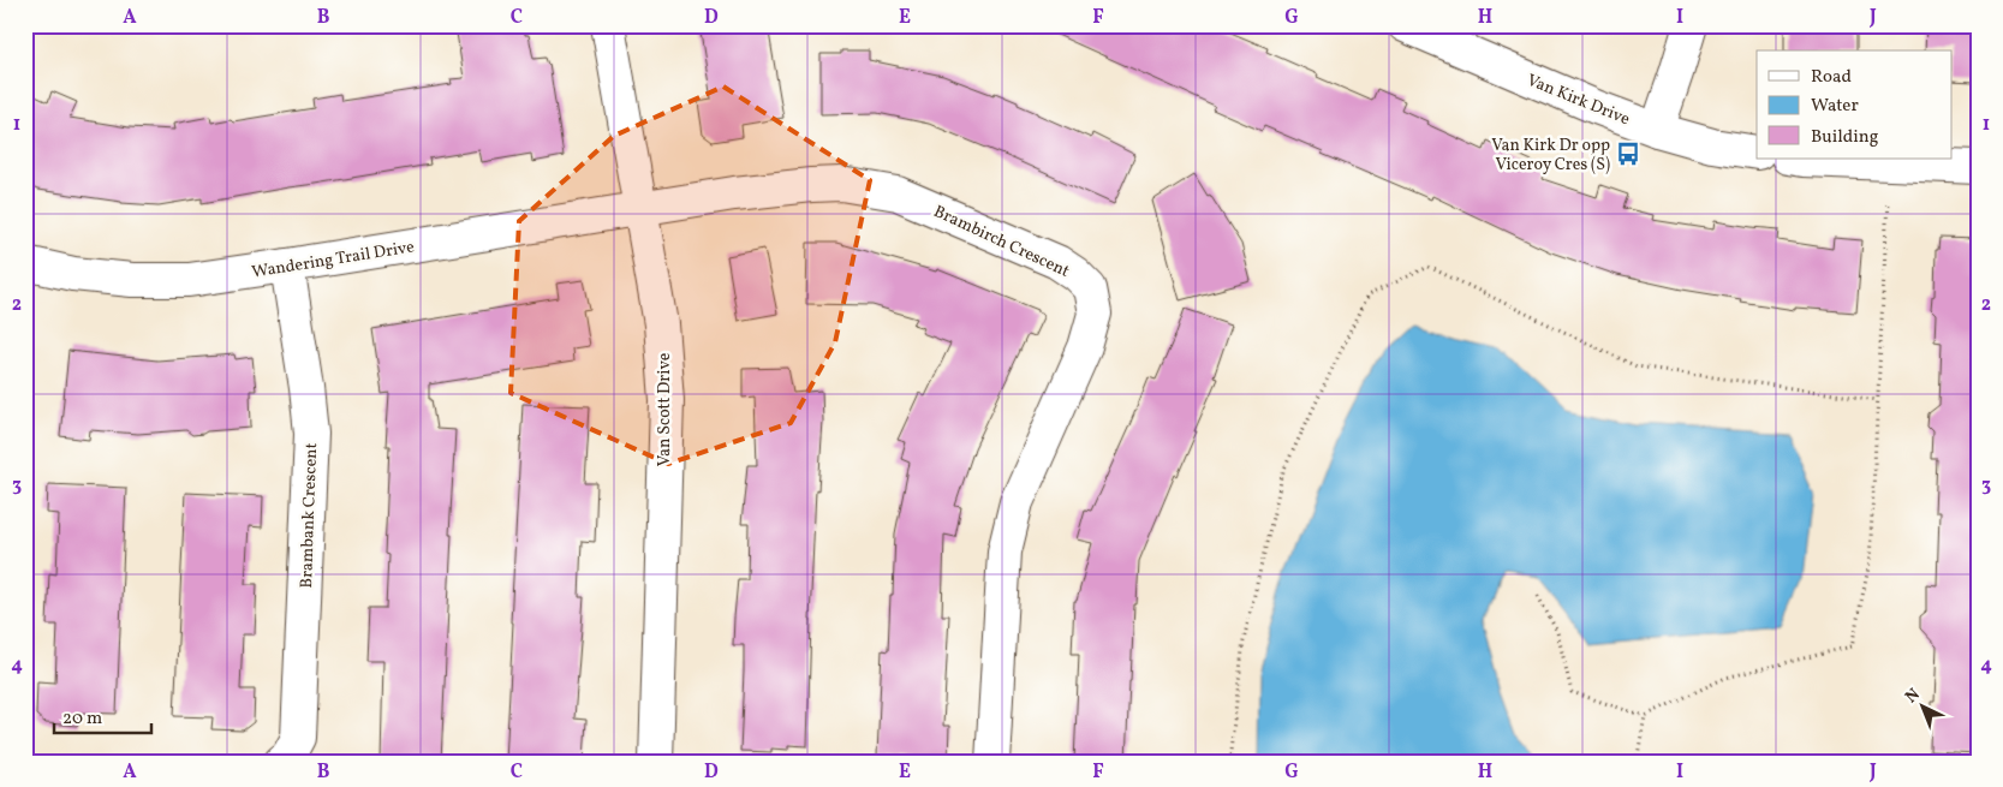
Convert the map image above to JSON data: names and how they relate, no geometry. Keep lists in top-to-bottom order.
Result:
{
  "streets": {
    "street": [
      "Van Kirk Drive",
      "Brambirch Crescent",
      "Wandering Trail Drive",
      "Van Scott Drive",
      "Brambank Crescent"
    ]
  },
  "crossings": [
    ["Brambirch Crescent", "Wandering Trail Drive"],
    ["Brambirch Crescent", "Van Scott Drive"],
    ["Wandering Trail Drive", "Van Scott Drive"],
    ["Wandering Trail Drive", "Brambank Crescent"]
  ],
  "places": {
    "bus stop": ["Van Kirk Dr opp Viceroy Cres (S)"]
  },
  "legend": ["Road", "Water", "Building"],
  "scale_bar": "20 m",
  "north": "top left",
  "grid": {
    "columns": [
      "A",
      "B",
      "C",
      "D",
      "E",
      "F",
      "G",
      "H",
      "I",
      "J"
    ],
    "rows": [
      "1",
      "2",
      "3",
      "4"
    ]
  }
}
